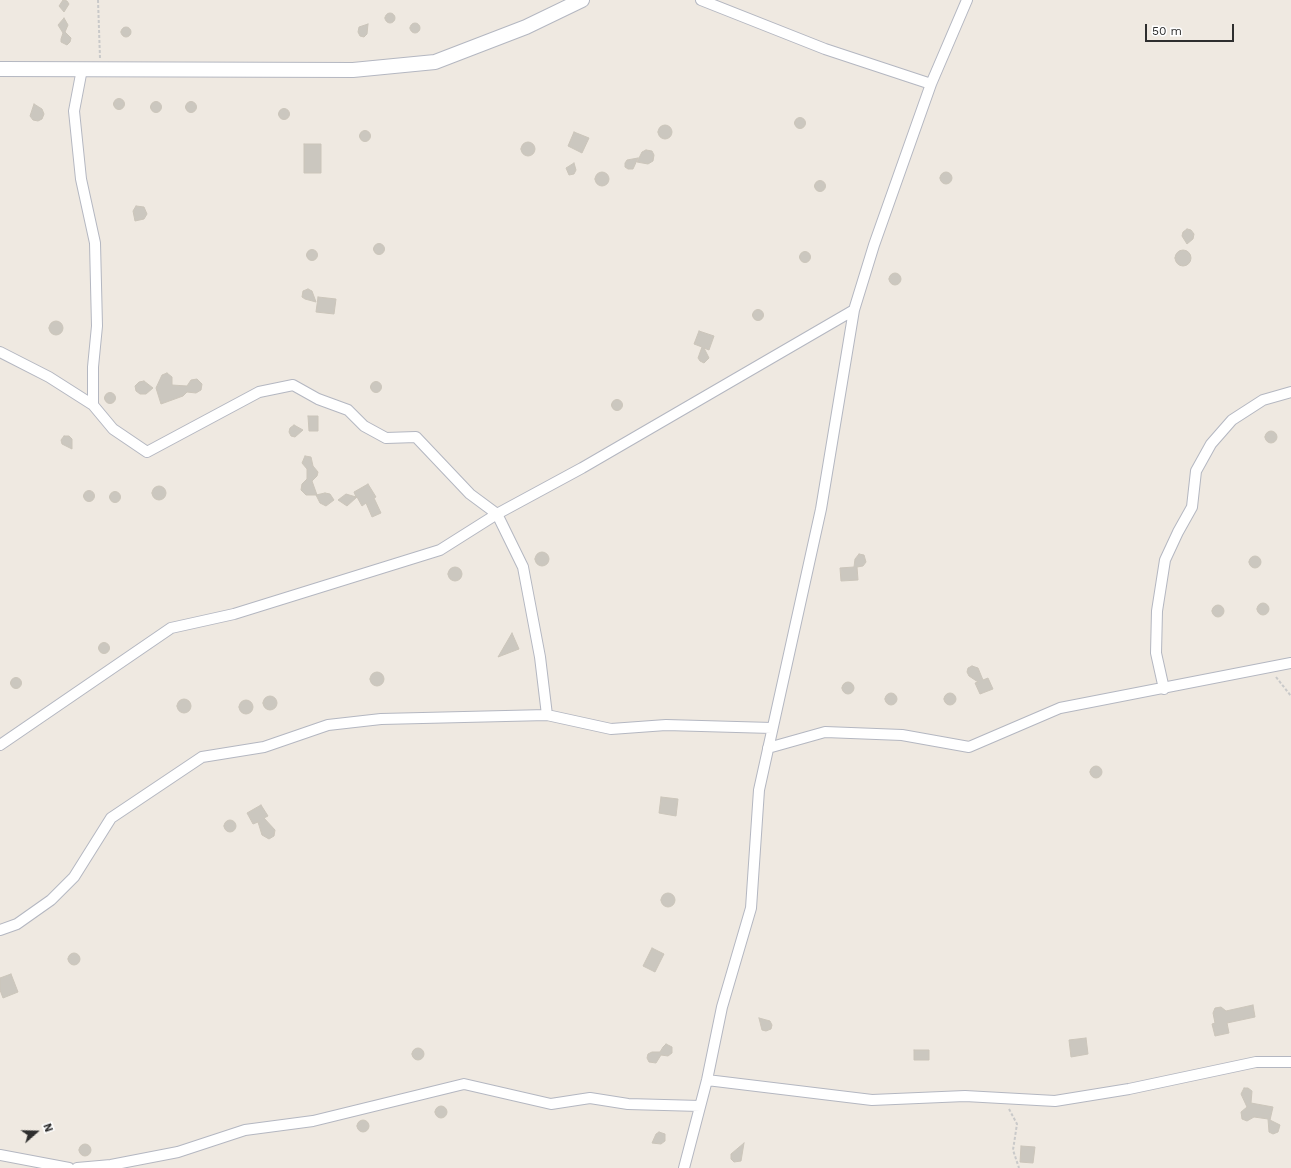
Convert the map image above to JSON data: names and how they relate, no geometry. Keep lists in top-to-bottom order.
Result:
{
  "scale_bar": "50 m",
  "north": "right"
}
